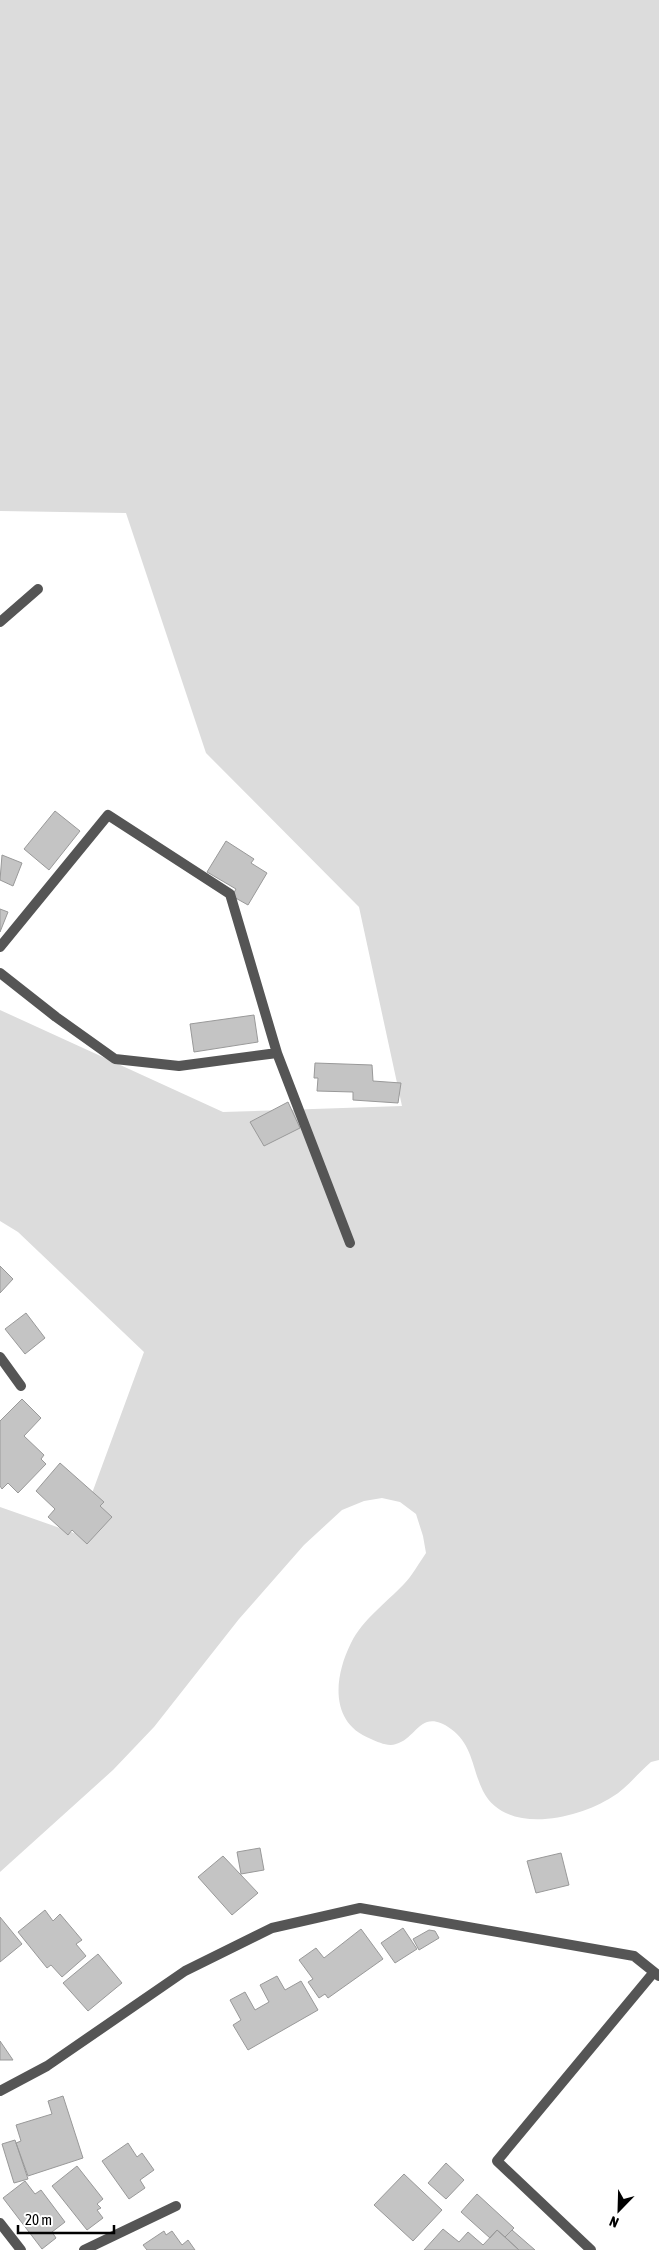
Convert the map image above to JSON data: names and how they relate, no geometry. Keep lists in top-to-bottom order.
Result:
{
  "scale_bar": "20 m",
  "north": "bottom left"
}
